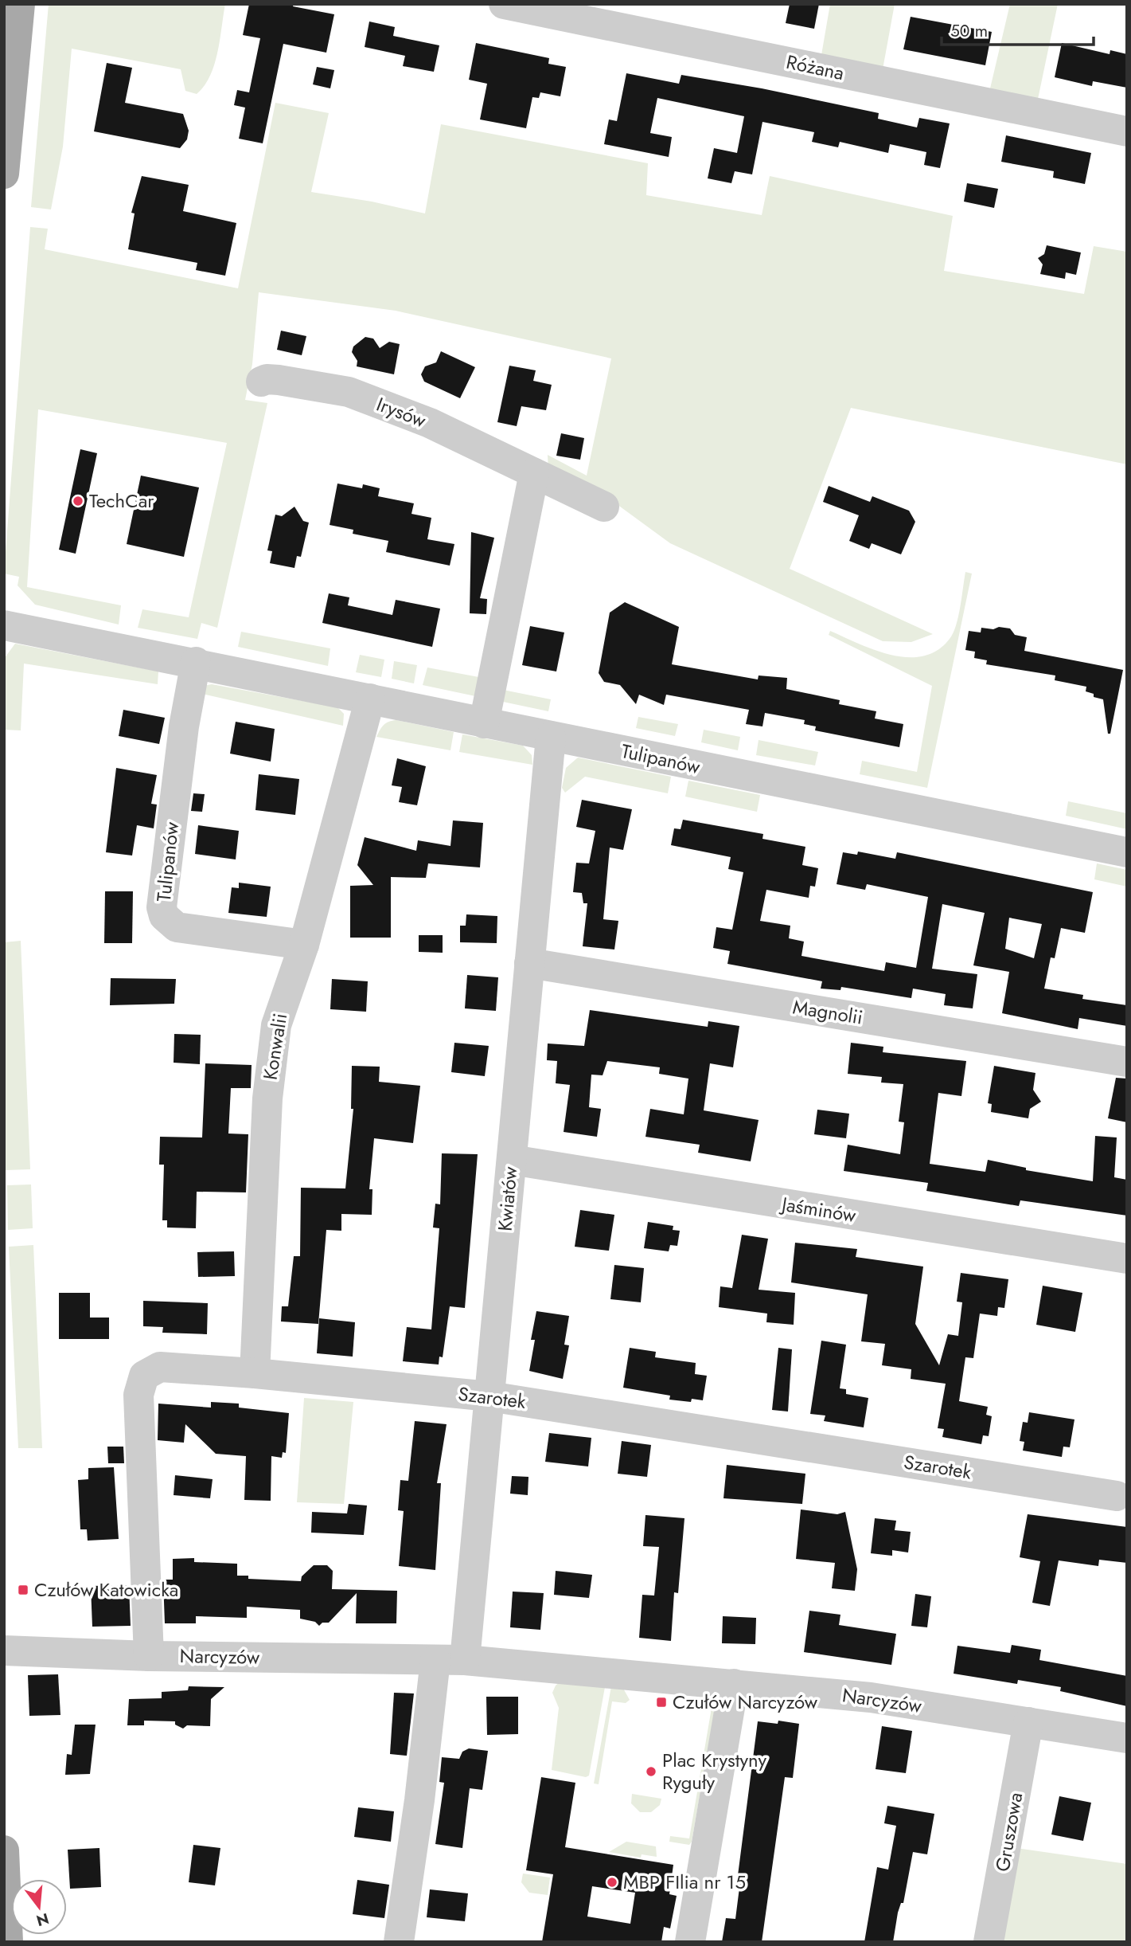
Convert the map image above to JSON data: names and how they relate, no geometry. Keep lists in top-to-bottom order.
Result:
{
  "streets": {
    "street": [
      "Różana",
      "Irysów",
      "Tulipanów",
      "Magnolii",
      "Konwalii",
      "Kwiatów",
      "Jaśminów",
      "Szarotek",
      "Narcyzów",
      "Gruszowa"
    ]
  },
  "crossings": [
    ["Tulipanów", "Konwalii"],
    ["Tulipanów", "Kwiatów"],
    ["Magnolii", "Kwiatów"],
    ["Konwalii", "Szarotek"],
    ["Kwiatów", "Jaśminów"],
    ["Kwiatów", "Szarotek"],
    ["Kwiatów", "Narcyzów"],
    ["Szarotek", "Narcyzów"],
    ["Narcyzów", "Gruszowa"]
  ],
  "places": {
    "other": ["TechCar", "Plac Krystyny Ryguły", "MBP FIlia nr 15"],
    "transit": ["Czułów Katowicka", "Czułów Narcyzów"]
  },
  "scale_bar": "50 m",
  "north": "bottom"
}
